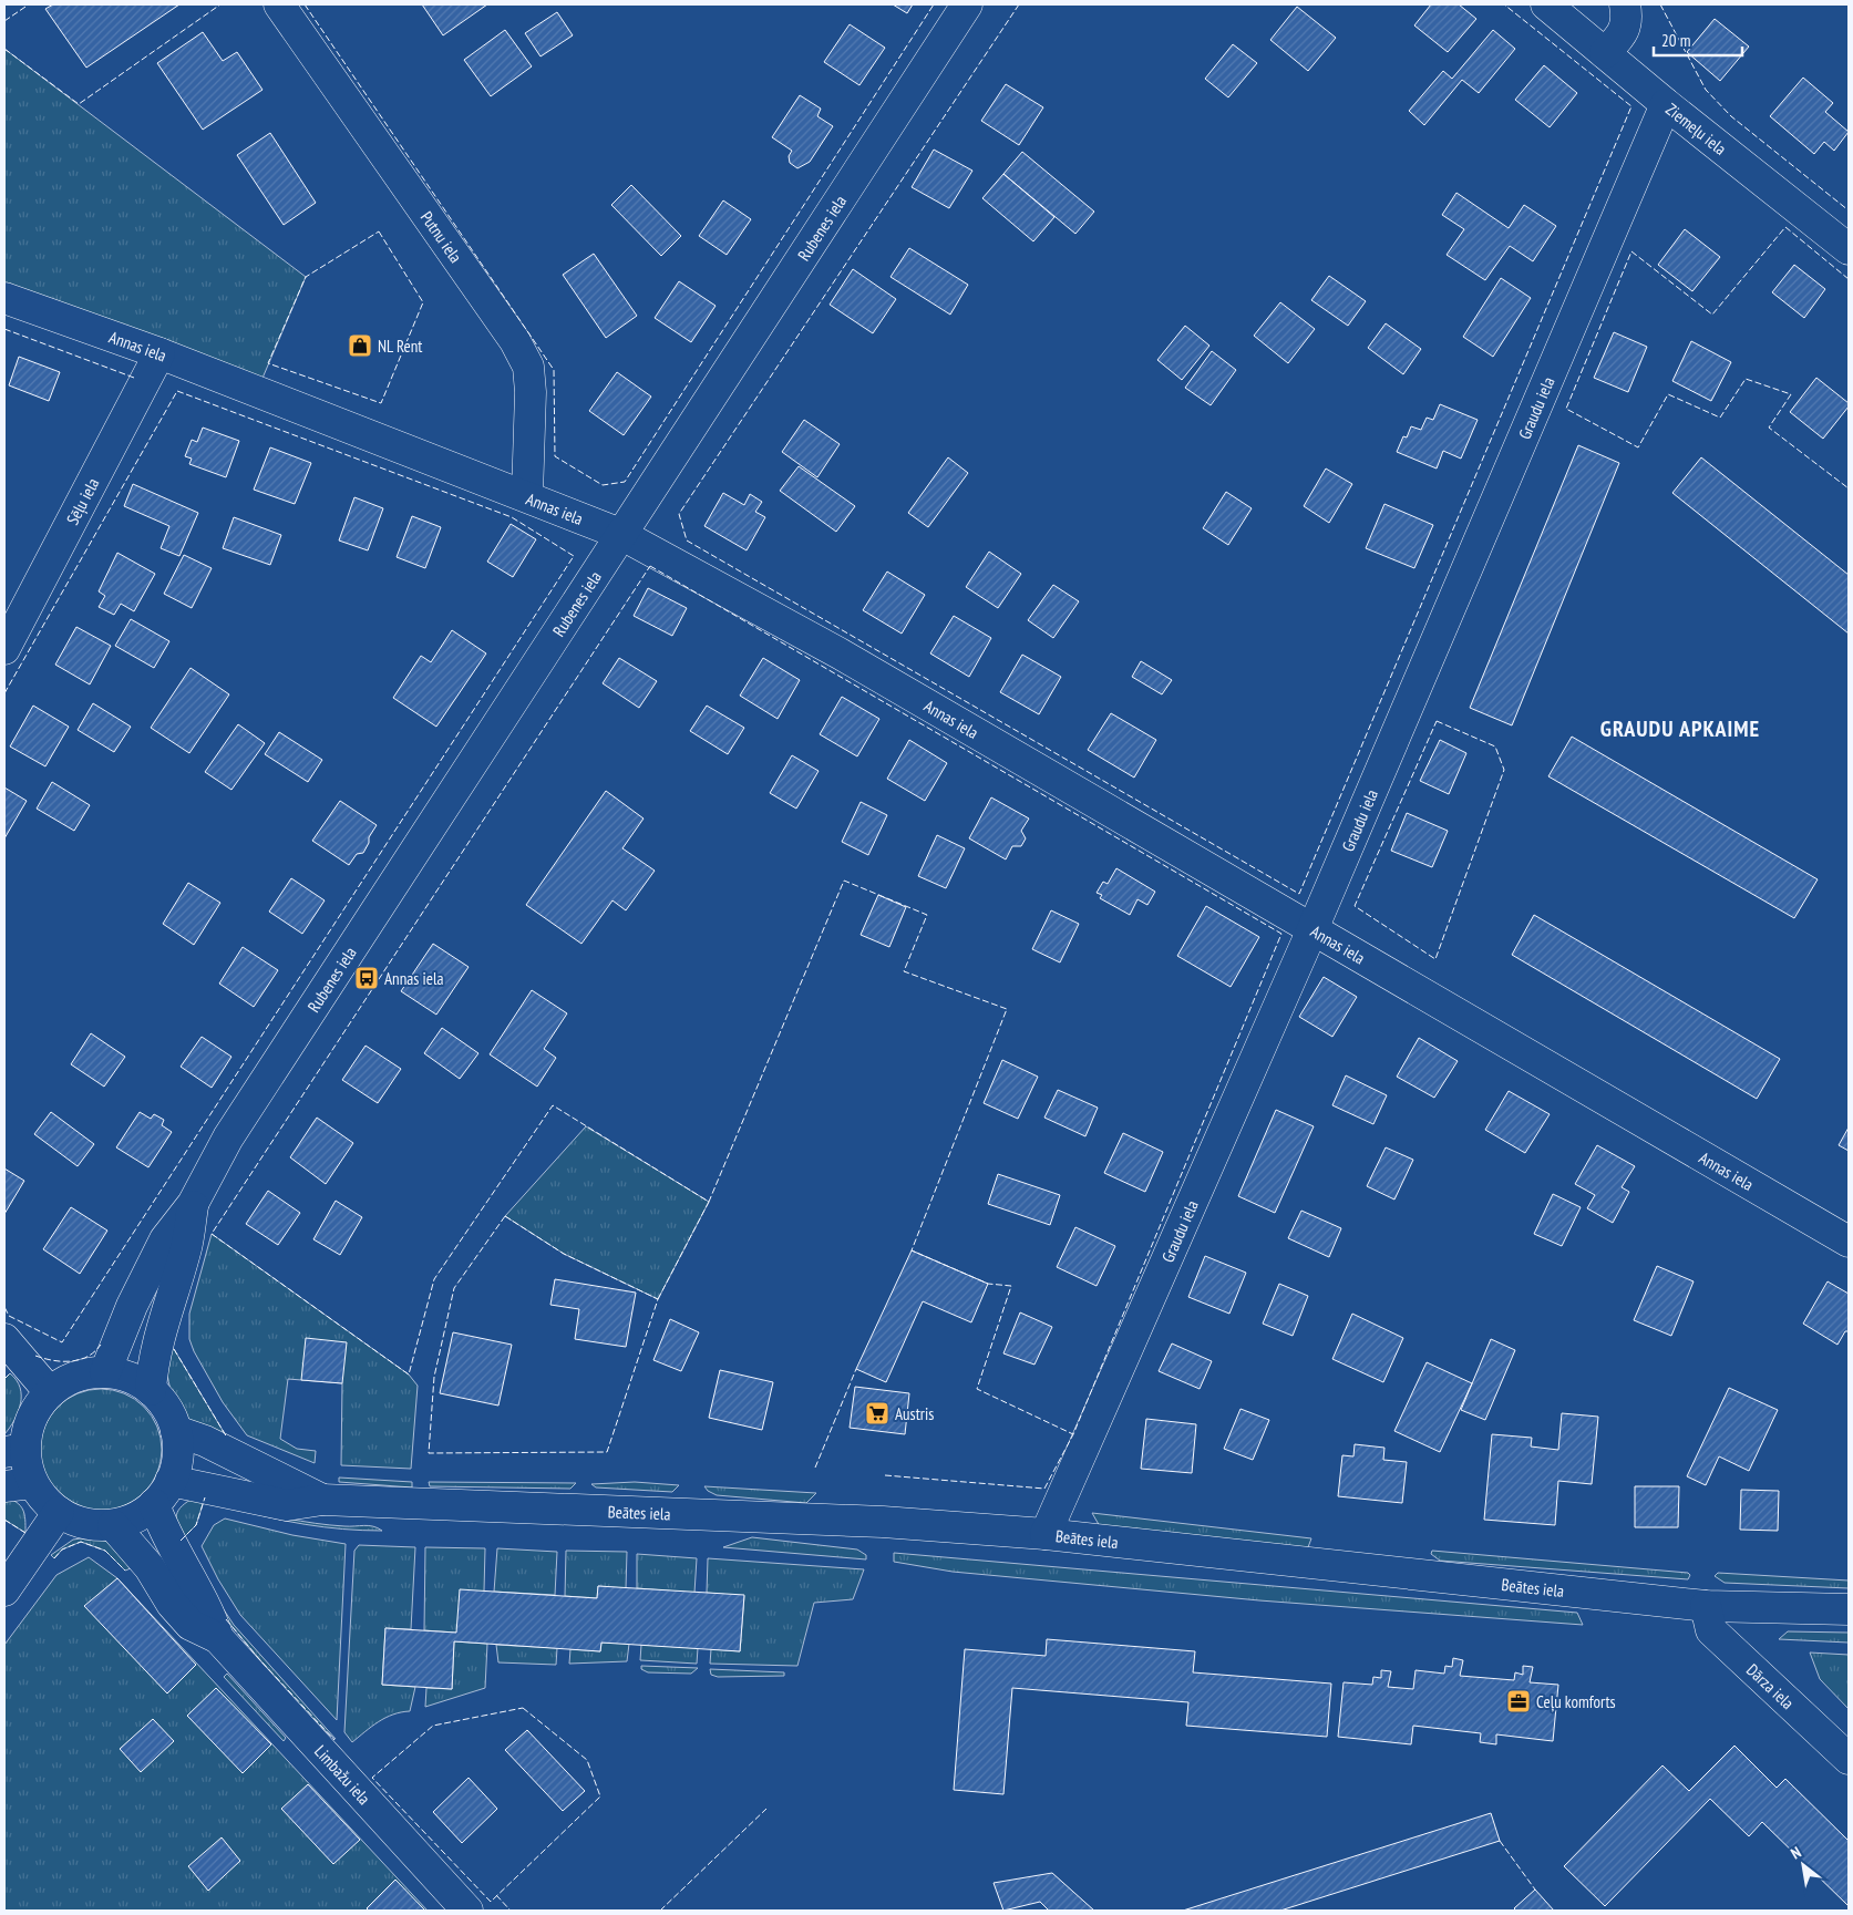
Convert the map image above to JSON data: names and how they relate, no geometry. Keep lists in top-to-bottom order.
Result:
{
  "streets": {
    "street": [
      "Ziemeļu iela",
      "Rubenes iela",
      "Putnu iela",
      "Annas iela",
      "Graudu iela",
      "Sēļu iela",
      "Beātes iela",
      "Dārza iela",
      "Limbažu iela"
    ]
  },
  "crossings": [
    ["Ziemeļu iela", "Graudu iela"],
    ["Rubenes iela", "Annas iela"],
    ["Rubenes iela", "Beātes iela"],
    ["Rubenes iela", "Limbažu iela"],
    ["Putnu iela", "Annas iela"],
    ["Annas iela", "Graudu iela"],
    ["Annas iela", "Sēļu iela"],
    ["Graudu iela", "Beātes iela"],
    ["Beātes iela", "Dārza iela"],
    ["Beātes iela", "Limbažu iela"]
  ],
  "districts": ["GRAUDU APKAIME"],
  "places": {
    "shop": ["NL Rent"],
    "bus stop": ["Annas iela"],
    "supermarket": ["Austris"],
    "office": ["Ceļu komforts"]
  },
  "scale_bar": "20 m",
  "north": "top left"
}
